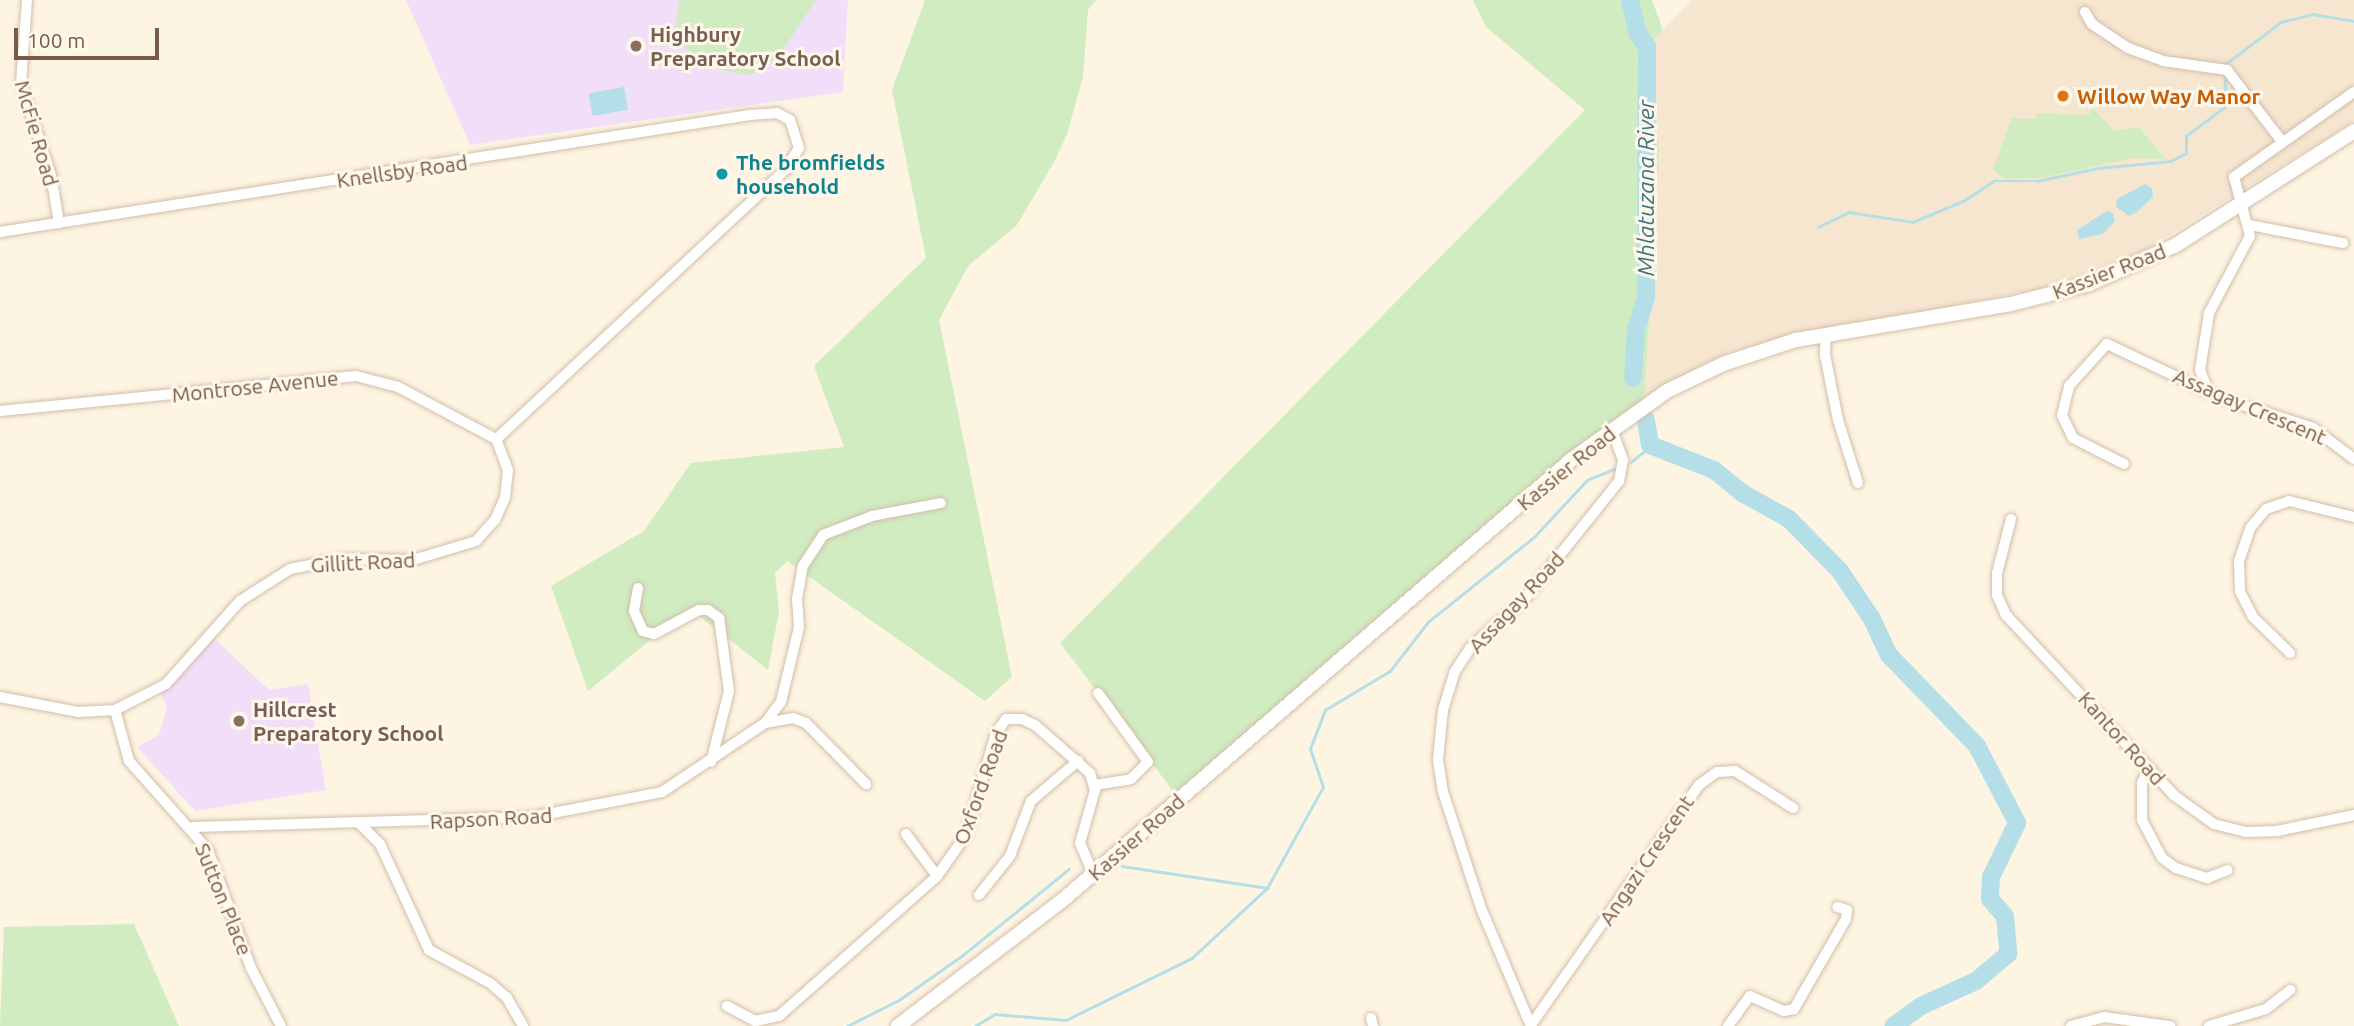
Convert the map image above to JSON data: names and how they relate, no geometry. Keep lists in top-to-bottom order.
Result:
{
  "streets": {
    "main road": ["Kassier Road"],
    "street": [
      "McFie Road",
      "Knellsby Road",
      "Montrose Avenue",
      "Assagay Crescent",
      "Gillitt Road",
      "Assagay Road",
      "Kantor Road",
      "Oxford Road",
      "Rapson Road",
      "Angazi Crescent",
      "Sutton Place"
    ]
  },
  "crossings": [
    ["McFie Road", "Knellsby Road"],
    ["Knellsby Road", "Montrose Avenue"],
    ["Knellsby Road", "Gillitt Road"],
    ["Kassier Road", "Assagay Road"],
    ["Montrose Avenue", "Gillitt Road"],
    ["Gillitt Road", "Sutton Place"],
    ["Assagay Road", "Angazi Crescent"],
    ["Rapson Road", "Sutton Place"]
  ],
  "water": ["Mhlatuzana River"],
  "places": [
    "Highbury Preparatory School",
    "Willow Way Manor",
    "The bromfields household",
    "Hillcrest Preparatory School"
  ],
  "scale_bar": "100 m"
}
